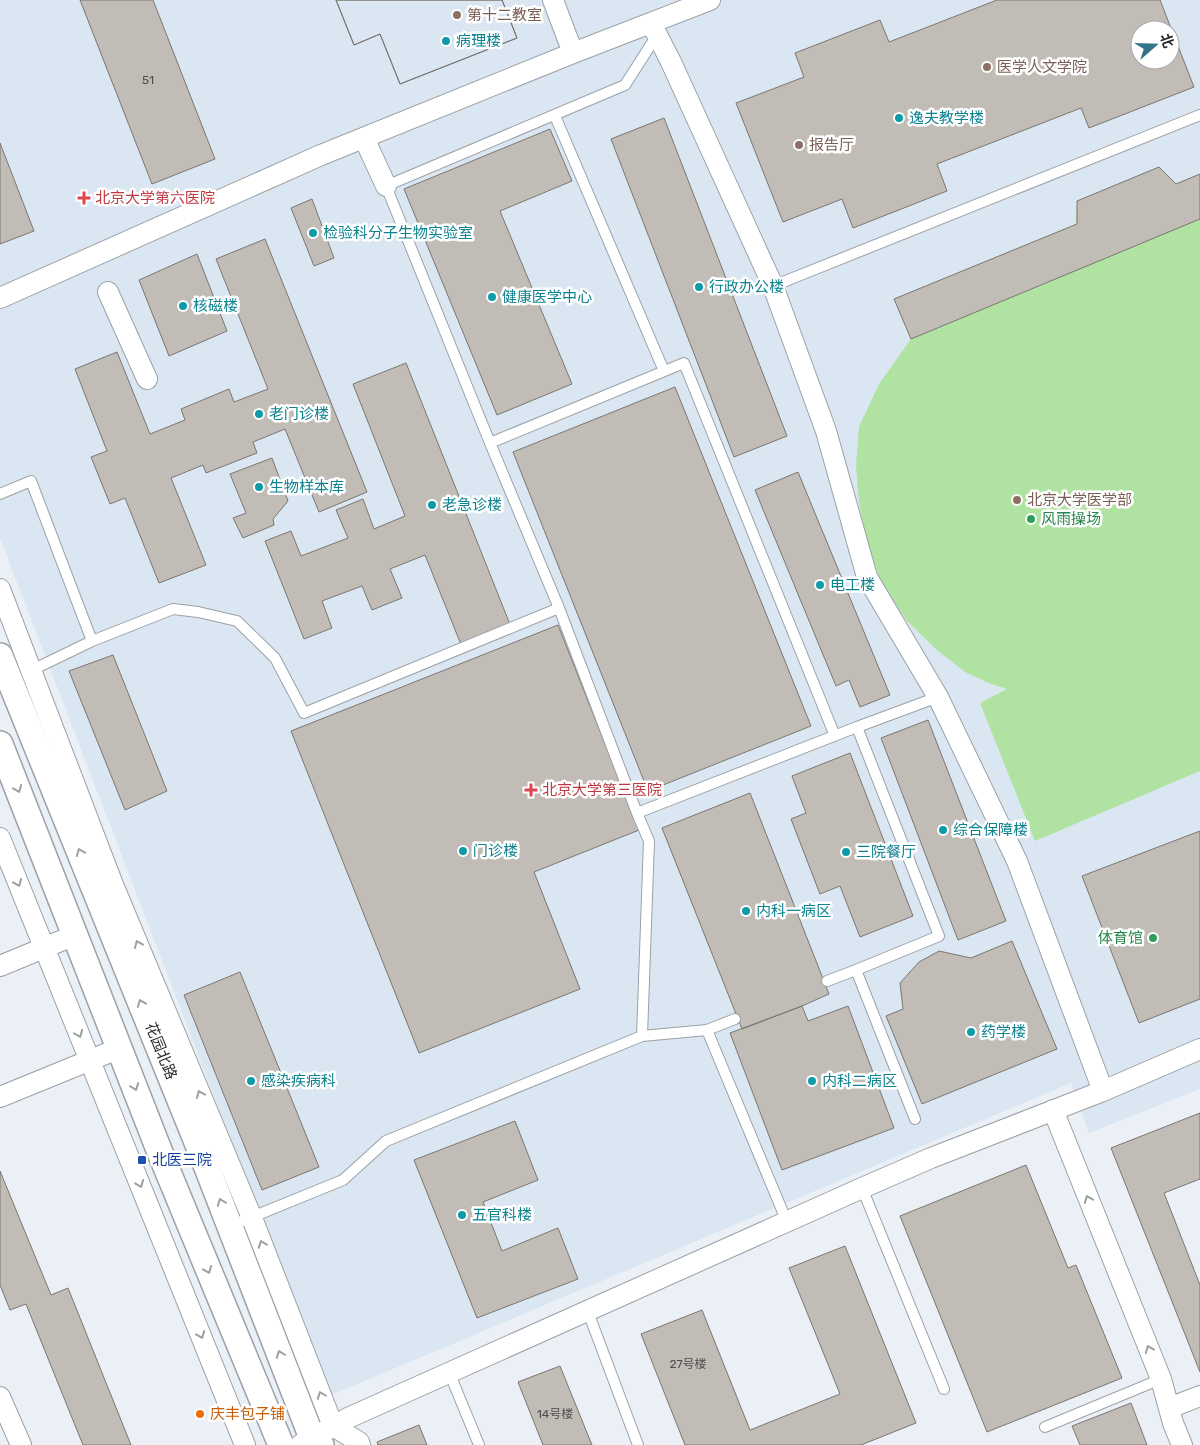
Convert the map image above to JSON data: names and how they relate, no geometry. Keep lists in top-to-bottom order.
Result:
{
  "streets": {
    "street": ["花园北路"]
  },
  "places": {
    "other": [
      "第十二教室",
      "病理楼",
      "医学人文学院",
      "逸夫教学楼",
      "报告厅",
      "检验科分子生物实验室",
      "行政办公楼",
      "健康医学中心",
      "核磁楼",
      "老门诊楼",
      "生物样本库",
      "北京大学医学部",
      "老急诊楼",
      "风雨操场",
      "电工楼",
      "综合保障楼",
      "门诊楼",
      "三院餐厅",
      "内科一病区",
      "体育馆",
      "药学楼",
      "感染疾病科",
      "内科二病区",
      "五官科楼",
      "庆丰包子铺"
    ],
    "health": ["北京大学第六医院", "北京大学第三医院"],
    "transit": ["北医三院"]
  },
  "house_numbers": ["51", "27号楼", "14号楼"],
  "north": "right"
}
